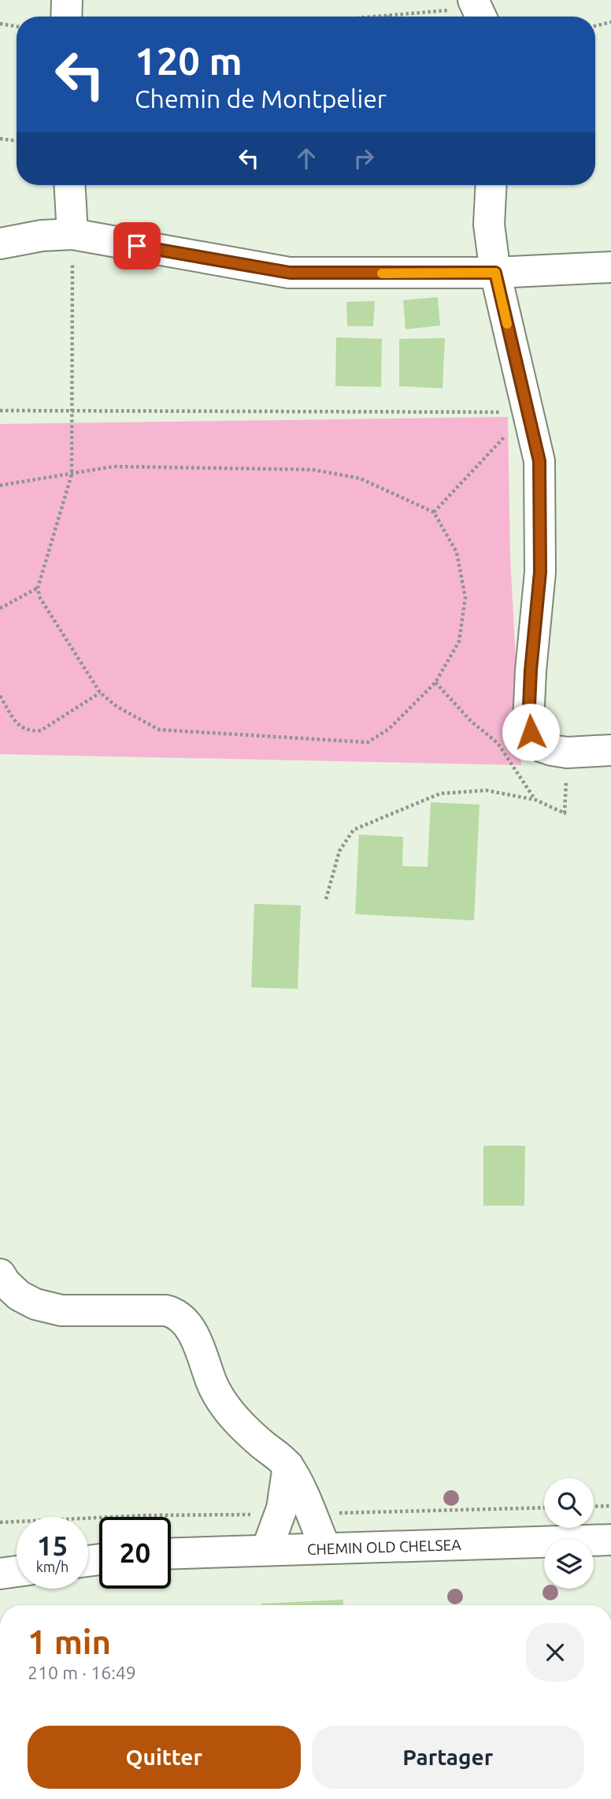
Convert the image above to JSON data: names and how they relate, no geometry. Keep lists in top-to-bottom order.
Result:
{
  "streets": {
    "street": ["CHEMIN OLD CHELSEA"]
  },
  "page": {
    "turn": ["120 m", "Chemin de Montpelier"],
    "speed": "15 km/h",
    "limit": "20",
    "heading": ["1 min", "210 m · 16:49"],
    "buttons": ["Quitter", "Partager"]
  }
}
